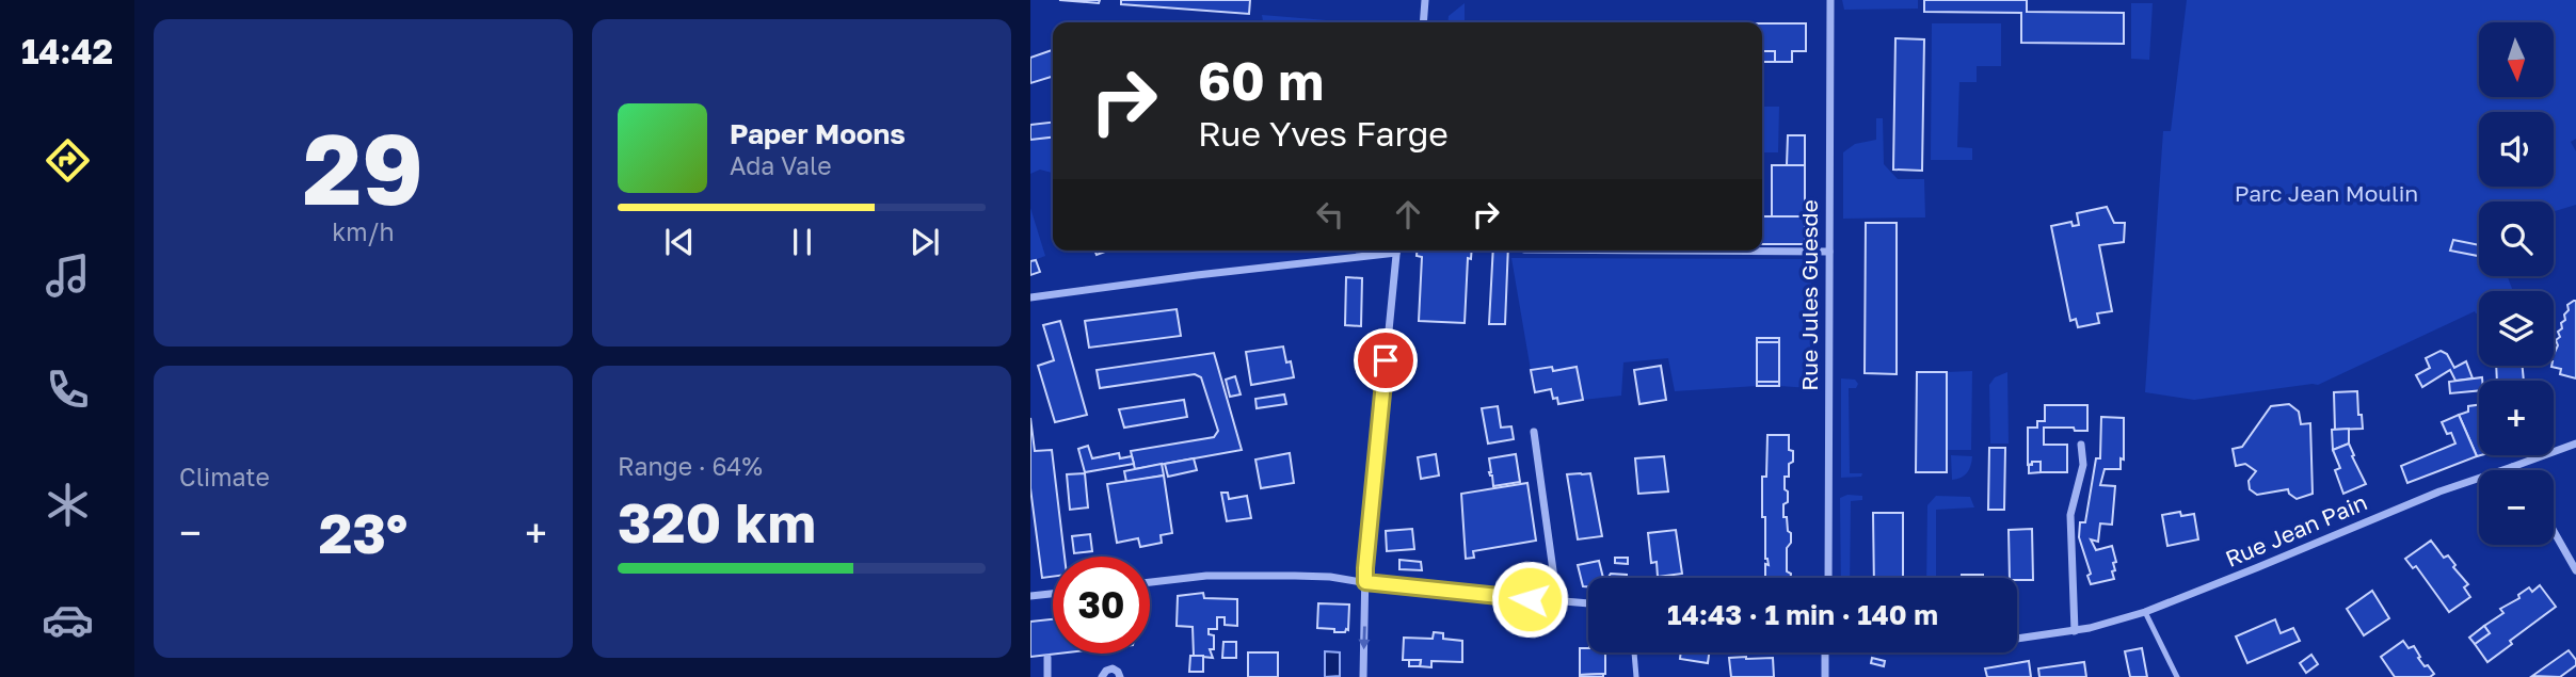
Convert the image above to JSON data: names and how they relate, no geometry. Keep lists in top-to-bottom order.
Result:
{
  "streets": {
    "street": ["Rue Jules Guesde", "Rue Jean Pain"]
  },
  "parks": ["Parc Jean Moulin"],
  "north": "bottom",
  "page": {
    "tabs": "14:42",
    "tile": [
      ["29", "km/h"],
      "Climate",
      ["Range · 64%", "320 km"]
    ],
    "map_buttons": ["+", "−"],
    "turn": ["60 m", "Rue Yves Farge"],
    "song": ["Paper Moons", "Ada Vale"],
    "heat": ["−", "23°", "+"],
    "limit": "30",
    "trip": "14:43 · 1 min · 140 m"
  }
}
